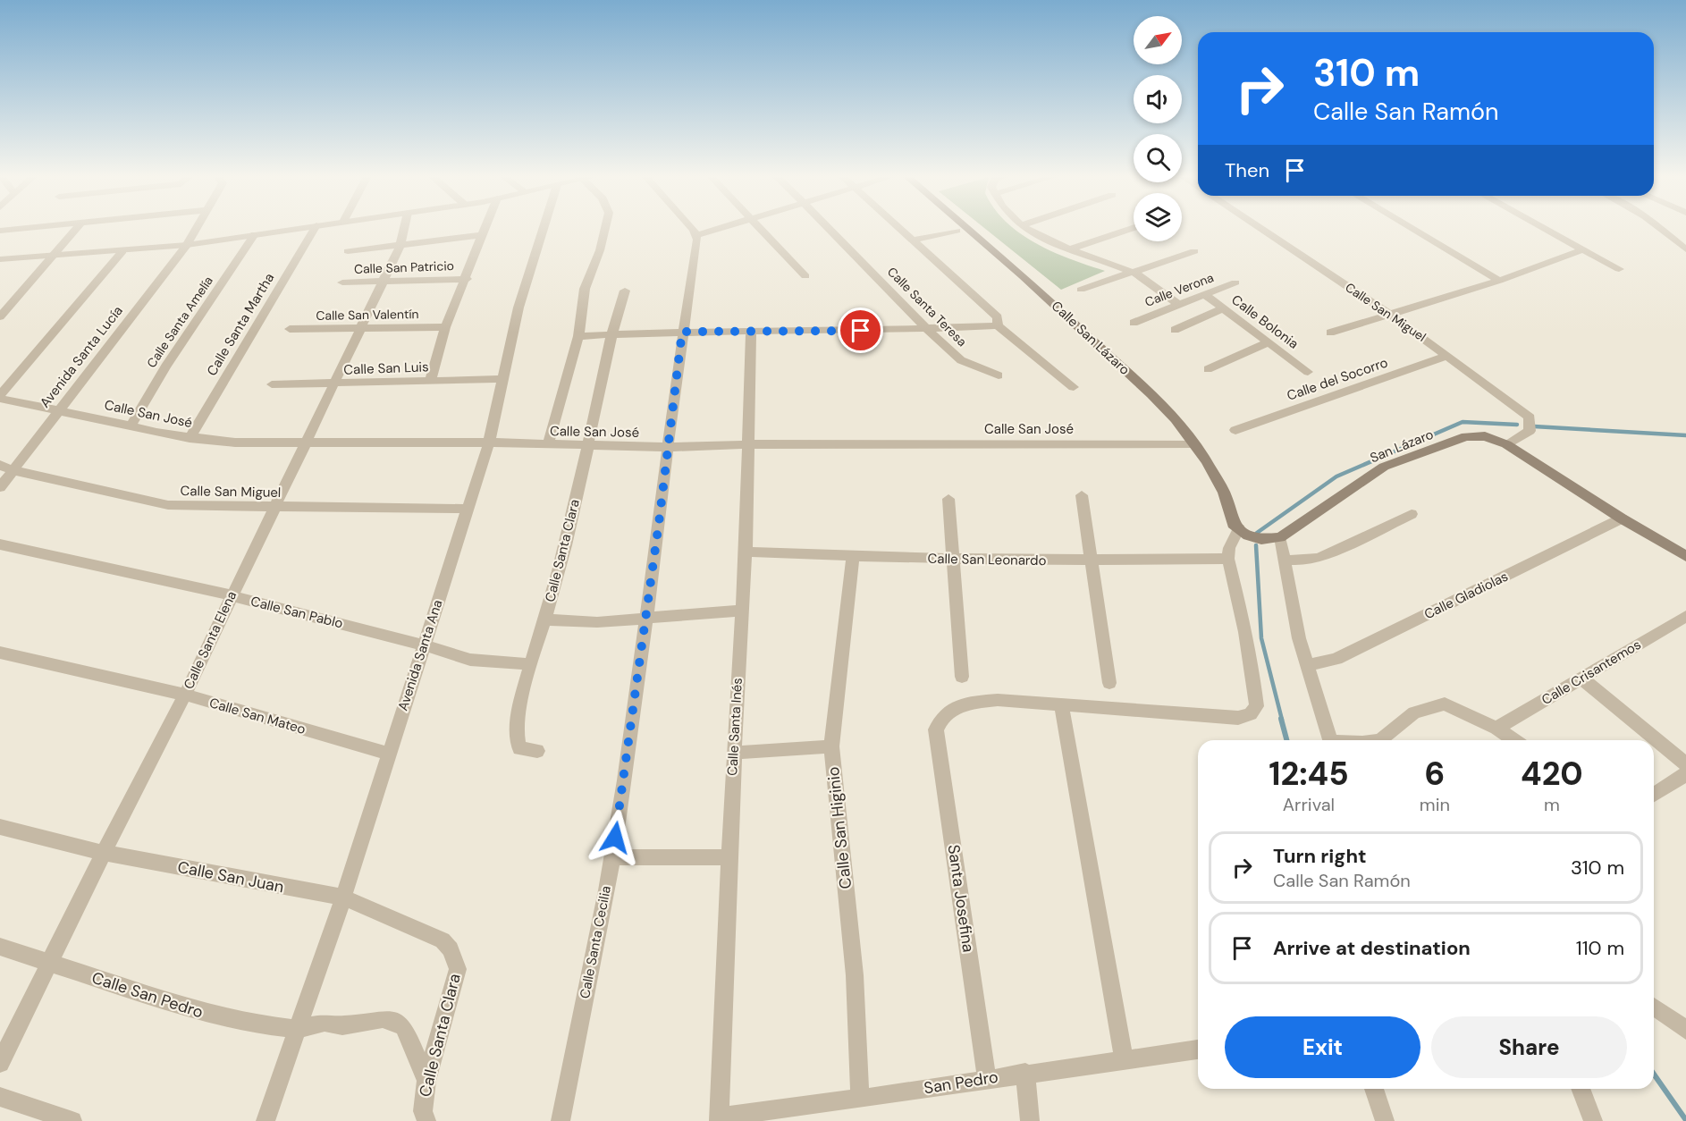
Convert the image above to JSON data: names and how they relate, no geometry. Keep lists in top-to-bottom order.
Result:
{
  "streets": {
    "main road": ["Calle San Lázaro", "San Lázaro"],
    "street": [
      "Calle San Patricio",
      "Calle Verona",
      "Calle Santa Teresa",
      "Calle San Miguel",
      "Calle San Valentín",
      "Calle Santa Amelía",
      "Calle Bolonia",
      "Calle Santa Martha",
      "Avenida Santa Lucía",
      "Calle San Luis",
      "Calle del Socorro",
      "Calle San José",
      "Calle Santa Clara",
      "Calle San Leonardo",
      "Calle Gladiolas",
      "Calle San Pablo",
      "Calle Santa Elena",
      "Avenida Santa Ana",
      "Calle Crisantemos",
      "Calle San Mateo",
      "Calle Santa Inés",
      "Calle San Higinio",
      "Calle San Juan",
      "Santa Josefina",
      "Calle Santa Cecilia",
      "Calle San Pedro",
      "San Pedro"
    ]
  },
  "crossings": [
    ["Calle San Patricio", "Calle Santa Elena"],
    ["Calle Verona", "Calle Bolonia"],
    ["Calle San Miguel", "Avenida Santa Lucía"],
    ["Calle San Miguel", "Calle del Socorro"],
    ["Calle San Miguel", "San Lázaro"],
    ["Calle San Miguel", "Calle Santa Elena"],
    ["Calle San Miguel", "Avenida Santa Ana"],
    ["Calle San Valentín", "Calle Santa Elena"],
    ["Calle Santa Amelía", "Calle San José"],
    ["Calle Santa Martha", "Calle San José"],
    ["Calle San Lázaro", "Calle San José"],
    ["Avenida Santa Lucía", "Calle San José"],
    ["Calle San Luis", "Calle Santa Elena"],
    ["Calle San Luis", "Avenida Santa Ana"],
    ["Calle San José", "Calle Santa Clara"],
    ["Calle San José", "Calle Santa Elena"],
    ["Calle San José", "Avenida Santa Ana"],
    ["Calle San José", "Calle Santa Inés"],
    ["Calle San José", "Calle Santa Cecilia"],
    ["San Lázaro", "Calle Gladiolas"],
    ["Calle Santa Clara", "Calle San Pablo"],
    ["Calle Santa Clara", "Calle San Juan"],
    ["Calle Santa Clara", "Calle San Pedro"],
    ["Calle San Leonardo", "Calle Santa Inés"],
    ["Calle San Leonardo", "Calle San Higinio"],
    ["Calle San Pablo", "Calle Santa Elena"],
    ["Calle San Pablo", "Avenida Santa Ana"],
    ["Calle Santa Elena", "Calle San Mateo"],
    ["Calle Santa Elena", "Calle San Juan"],
    ["Calle Santa Elena", "Calle San Pedro"],
    ["Avenida Santa Ana", "Calle San Mateo"],
    ["Avenida Santa Ana", "Calle San Juan"],
    ["Avenida Santa Ana", "Calle San Pedro"],
    ["Calle Santa Inés", "San Pedro"],
    ["Calle San Higinio", "San Pedro"],
    ["Santa Josefina", "San Pedro"]
  ],
  "north": "top right",
  "page": {
    "turn": ["310 m", "Calle San Ramón"],
    "then": "Then",
    "eta": [
      "12:45",
      "Arrival",
      "6",
      "min",
      "420",
      "m"
    ],
    "list": [
      {
        "name": "Turn right",
        "note": "Calle San Ramón",
        "value": "310 m"
      },
      {
        "name": "Arrive at destination",
        "value": "110 m"
      }
    ],
    "buttons": ["Exit", "Share"]
  }
}
